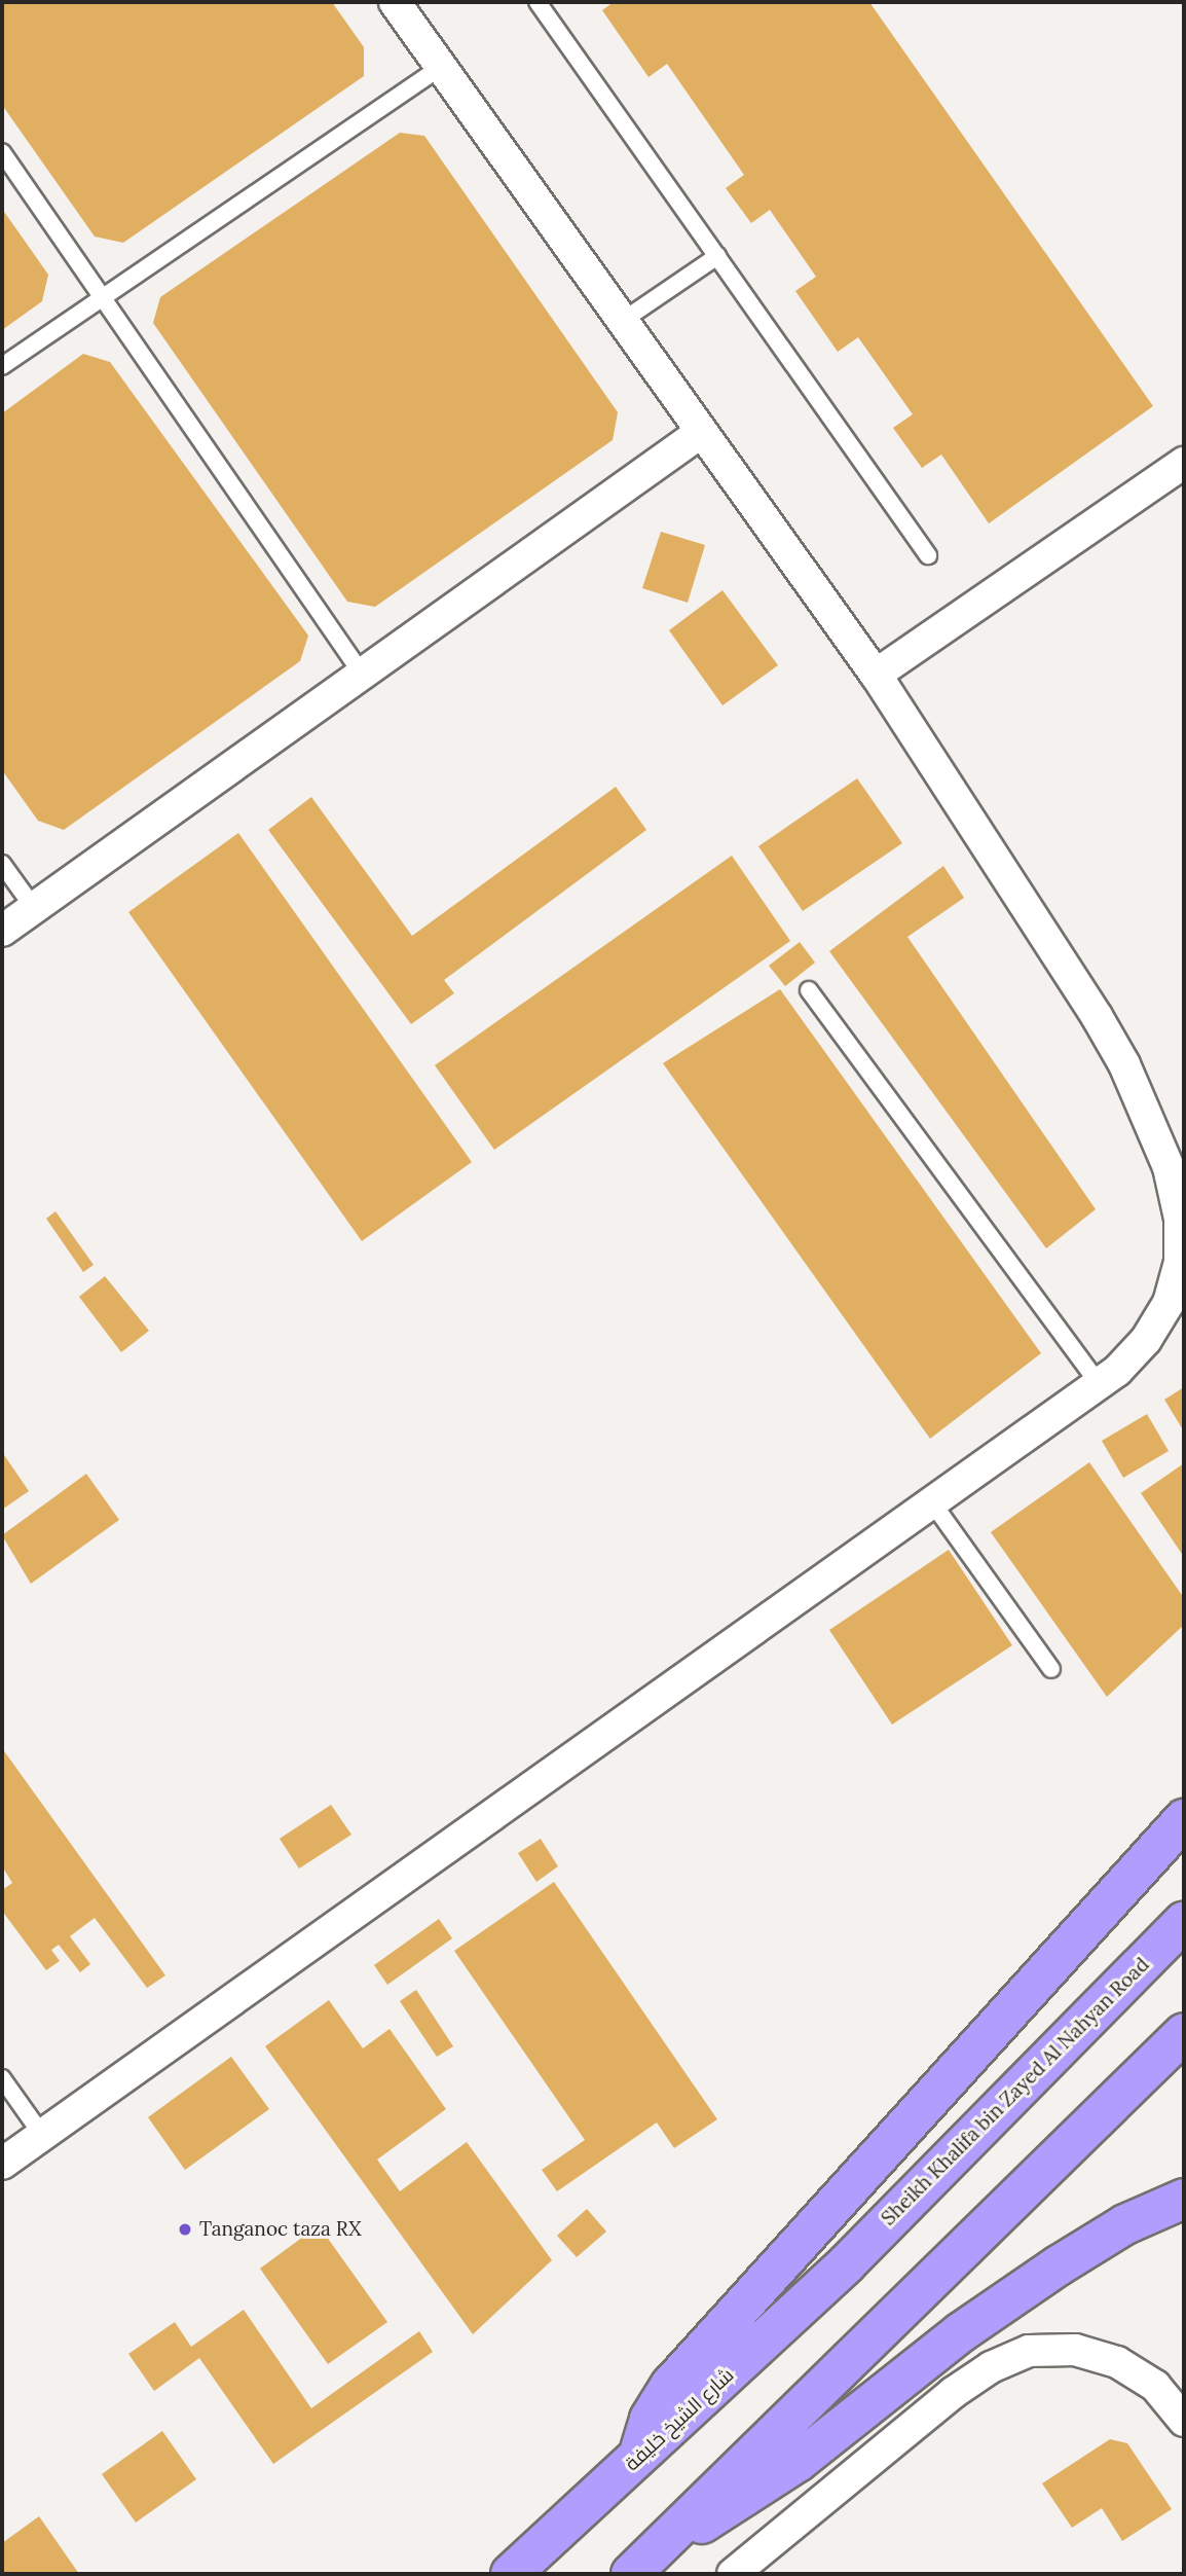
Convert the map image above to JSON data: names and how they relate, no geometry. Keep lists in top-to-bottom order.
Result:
{
  "streets": {
    "highway": ["Sheikh Khalifa bin Zayed Al Nahyan Road", "شارع الشيخ خليفة"]
  },
  "crossings": [
    ["Sheikh Khalifa bin Zayed Al Nahyan Road", "شارع الشيخ خليفة"]
  ],
  "places": ["Tanganoc taza RX"]
}
